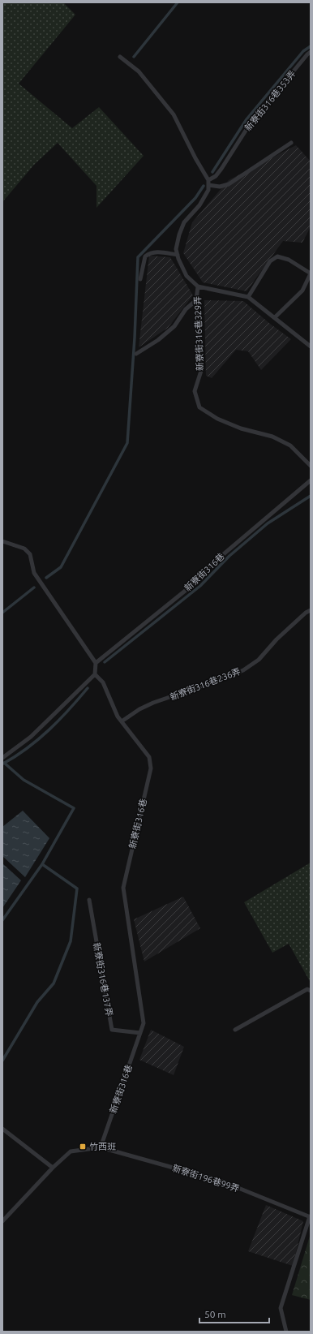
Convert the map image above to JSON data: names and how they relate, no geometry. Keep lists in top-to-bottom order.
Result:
{
  "streets": {
    "lane": [
      "新寮街316巷353弄",
      "新寮街316巷329弄",
      "新寮街316巷",
      "新寮街316巷236弄",
      "新寮街316巷137弄",
      "新寮街196巷99弄"
    ]
  },
  "crossings": [
    ["新寮街316巷353弄", "新寮街316巷329弄"],
    ["新寮街316巷", "新寮街316巷236弄"],
    ["新寮街316巷", "新寮街316巷137弄"],
    ["新寮街316巷", "新寮街196巷99弄"]
  ],
  "places": {
    "transit": ["竹西班"]
  },
  "scale_bar": "50 m"
}
